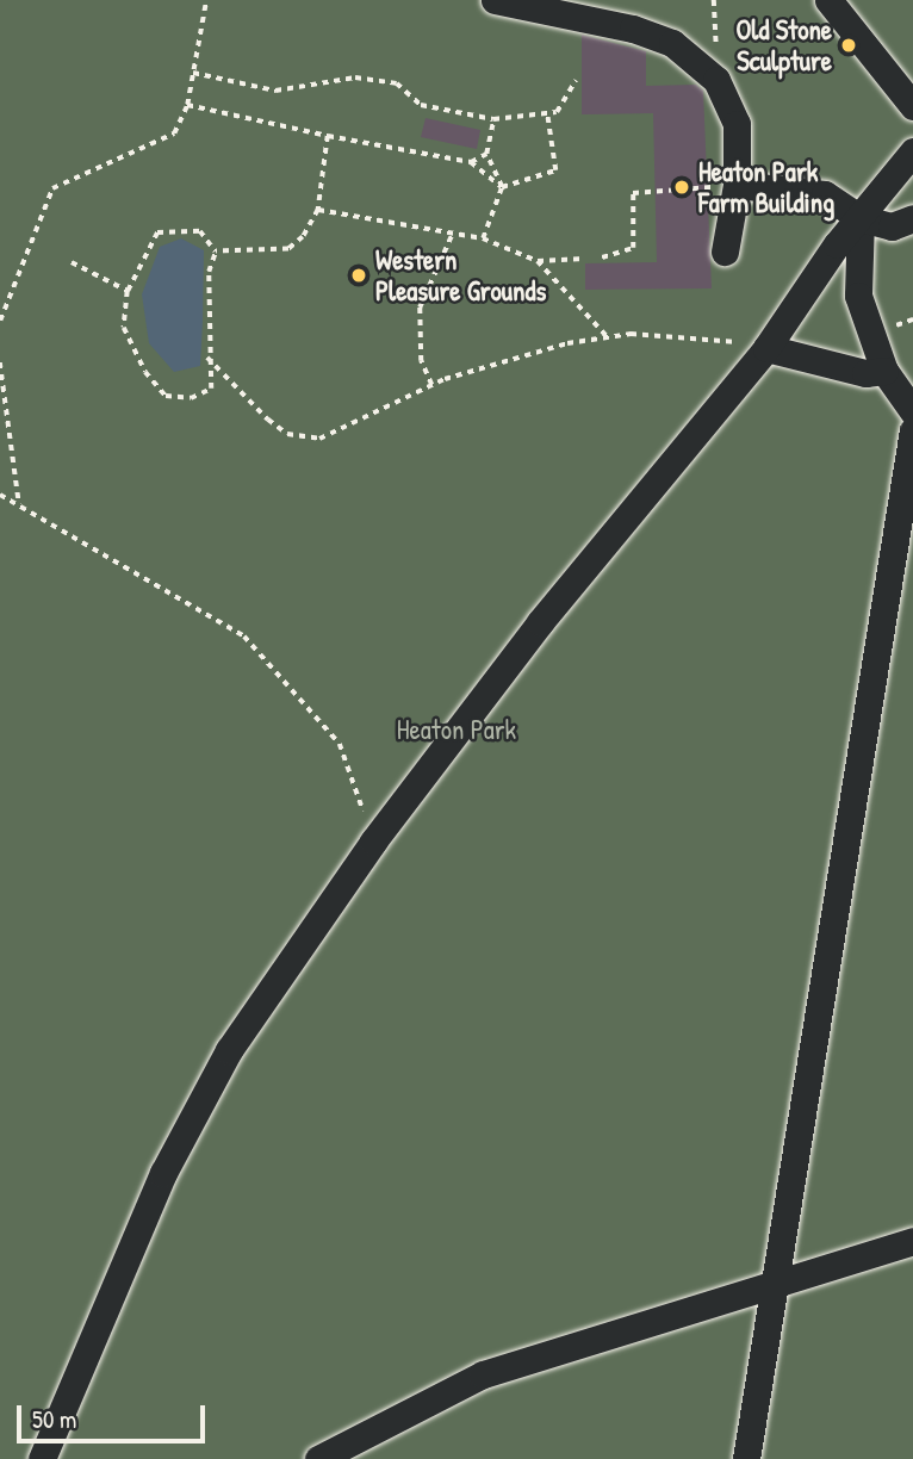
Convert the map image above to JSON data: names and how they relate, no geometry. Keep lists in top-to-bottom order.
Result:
{
  "parks": ["Heaton Park"],
  "places": ["Old Stone Sculpture", "Heaton Park Farm Building", "Western Pleasure Grounds"],
  "scale_bar": "50 m"
}
